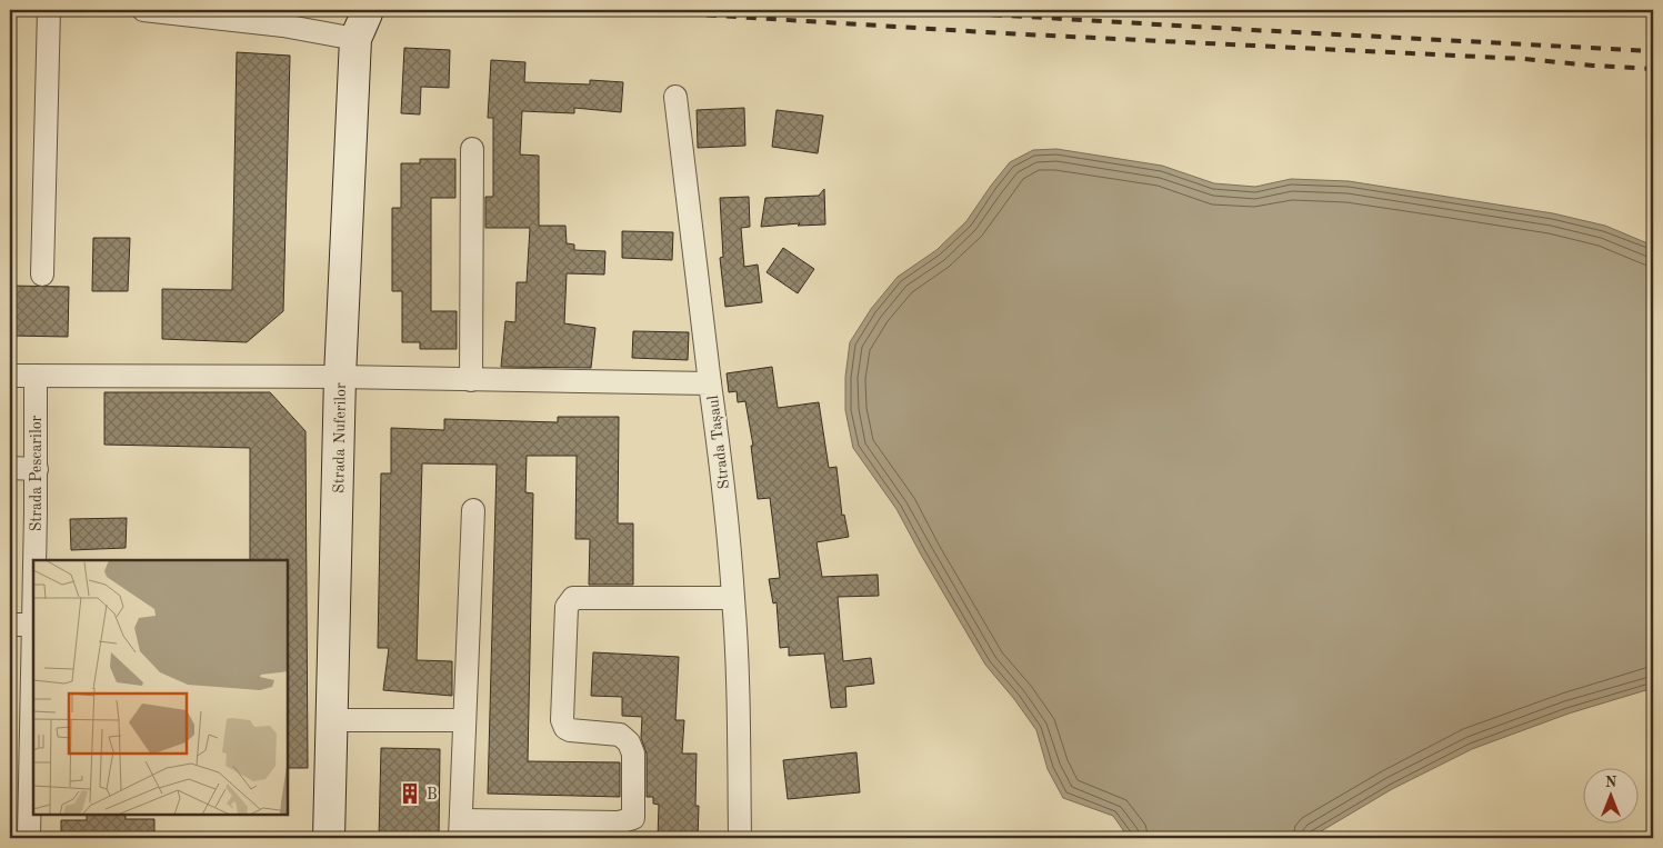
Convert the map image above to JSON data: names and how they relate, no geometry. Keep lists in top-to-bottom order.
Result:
{
  "streets": {
    "street": ["Strada Nuferilor", "Strada Tașaul", "Strada Pescarilor"]
  },
  "crossings": [
    ["Strada Nuferilor", "Strada Tașaul"],
    ["Strada Tașaul", "Strada Pescarilor"]
  ],
  "places": {
    "building": ["B"]
  },
  "north": "top"
}
